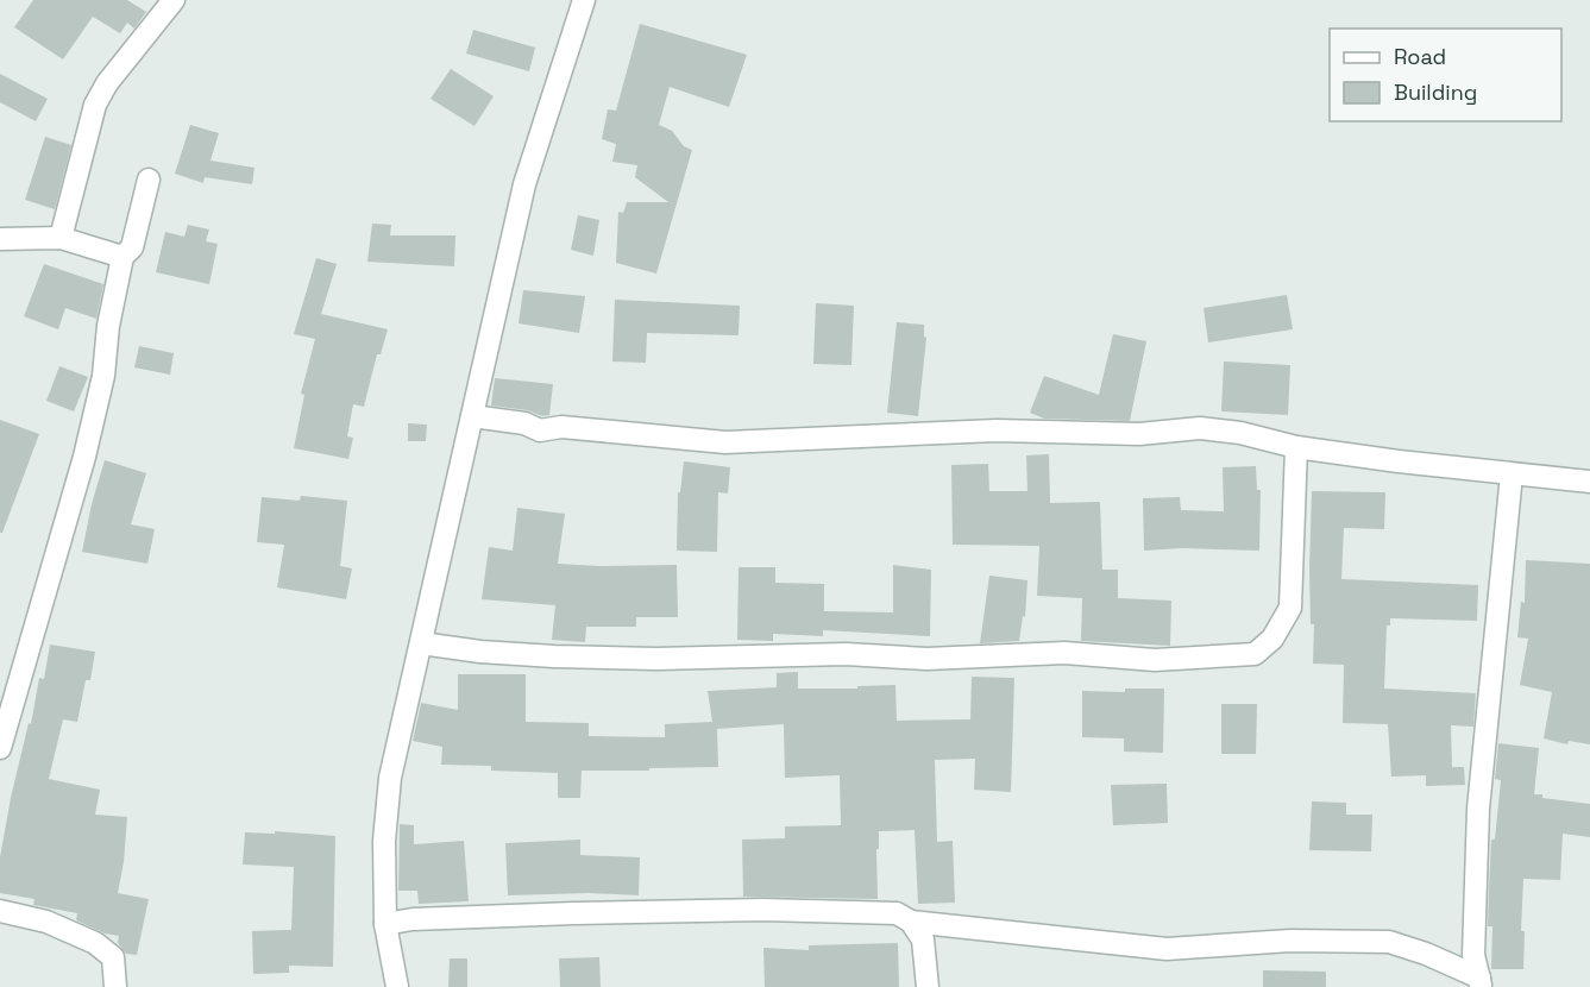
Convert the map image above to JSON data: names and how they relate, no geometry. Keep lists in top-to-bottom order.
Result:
{
  "legend": ["Road", "Building"]
}
